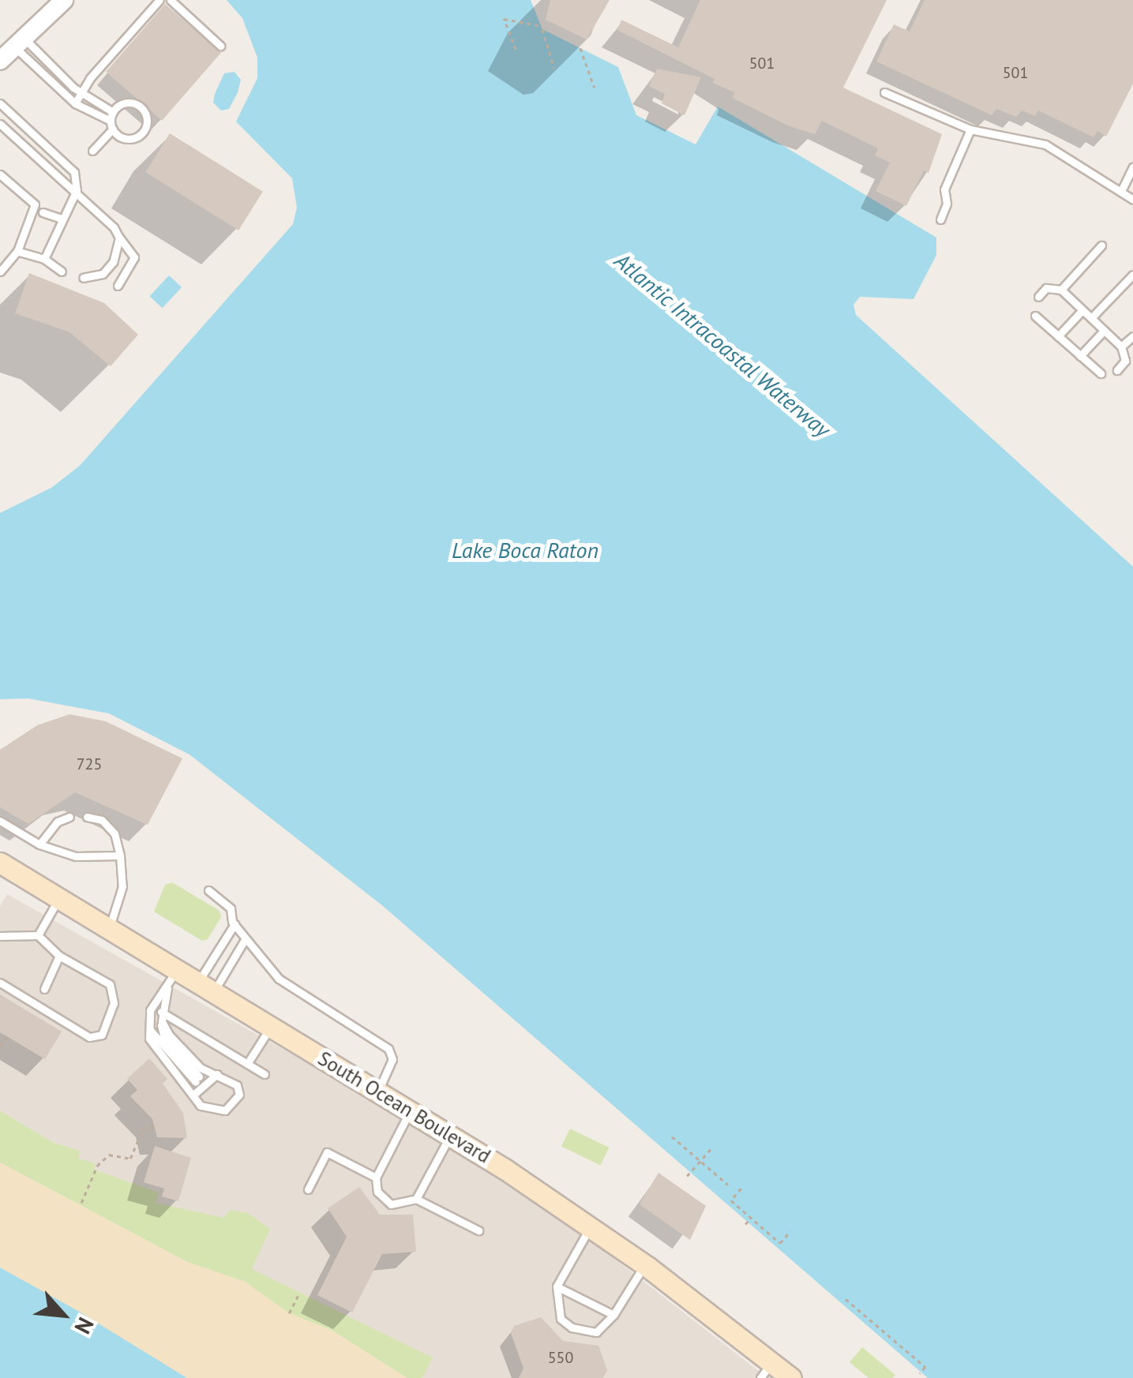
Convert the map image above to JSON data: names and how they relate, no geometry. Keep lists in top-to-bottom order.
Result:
{
  "streets": {
    "main road": ["South Ocean Boulevard"]
  },
  "water": ["Atlantic Intracoastal Waterway", "Lake Boca Raton"],
  "house_numbers": [
    "501",
    "501",
    "725",
    "550"
  ],
  "north": "bottom right"
}
